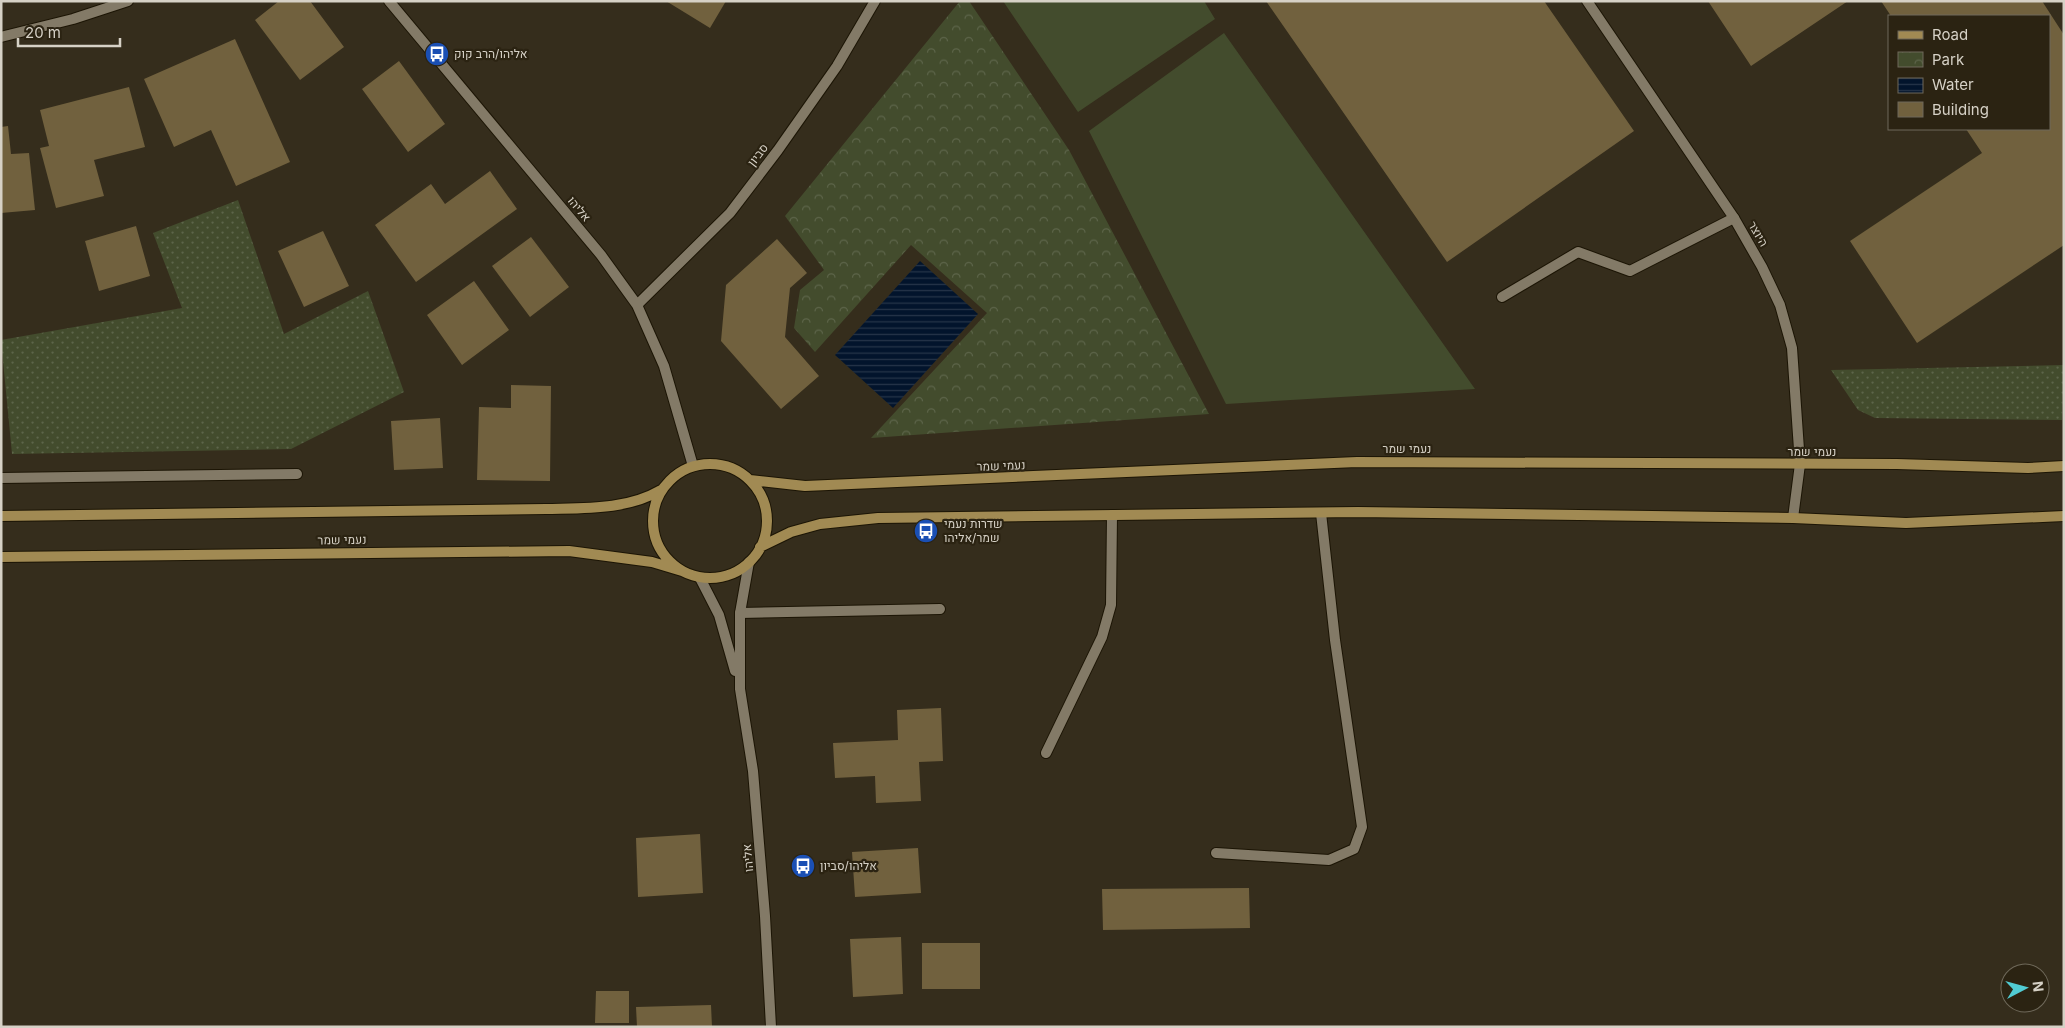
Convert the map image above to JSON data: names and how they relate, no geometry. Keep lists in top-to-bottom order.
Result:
{
  "streets": {
    "street": [
      "סביון",
      "אליהו",
      "היוצר",
      "נעמי שמר"
    ]
  },
  "crossings": [
    ["סביון", "אליהו"],
    ["אליהו", "נעמי שמר"],
    ["היוצר", "נעמי שמר"]
  ],
  "places": {
    "bus stop": ["אליהו/הרב קוק", "שדרות נעמי שמר/אליהו", "אליהו/סביון"]
  },
  "legend": [
    "Road",
    "Park",
    "Water",
    "Building"
  ],
  "scale_bar": "20 m",
  "north": "right"
}
